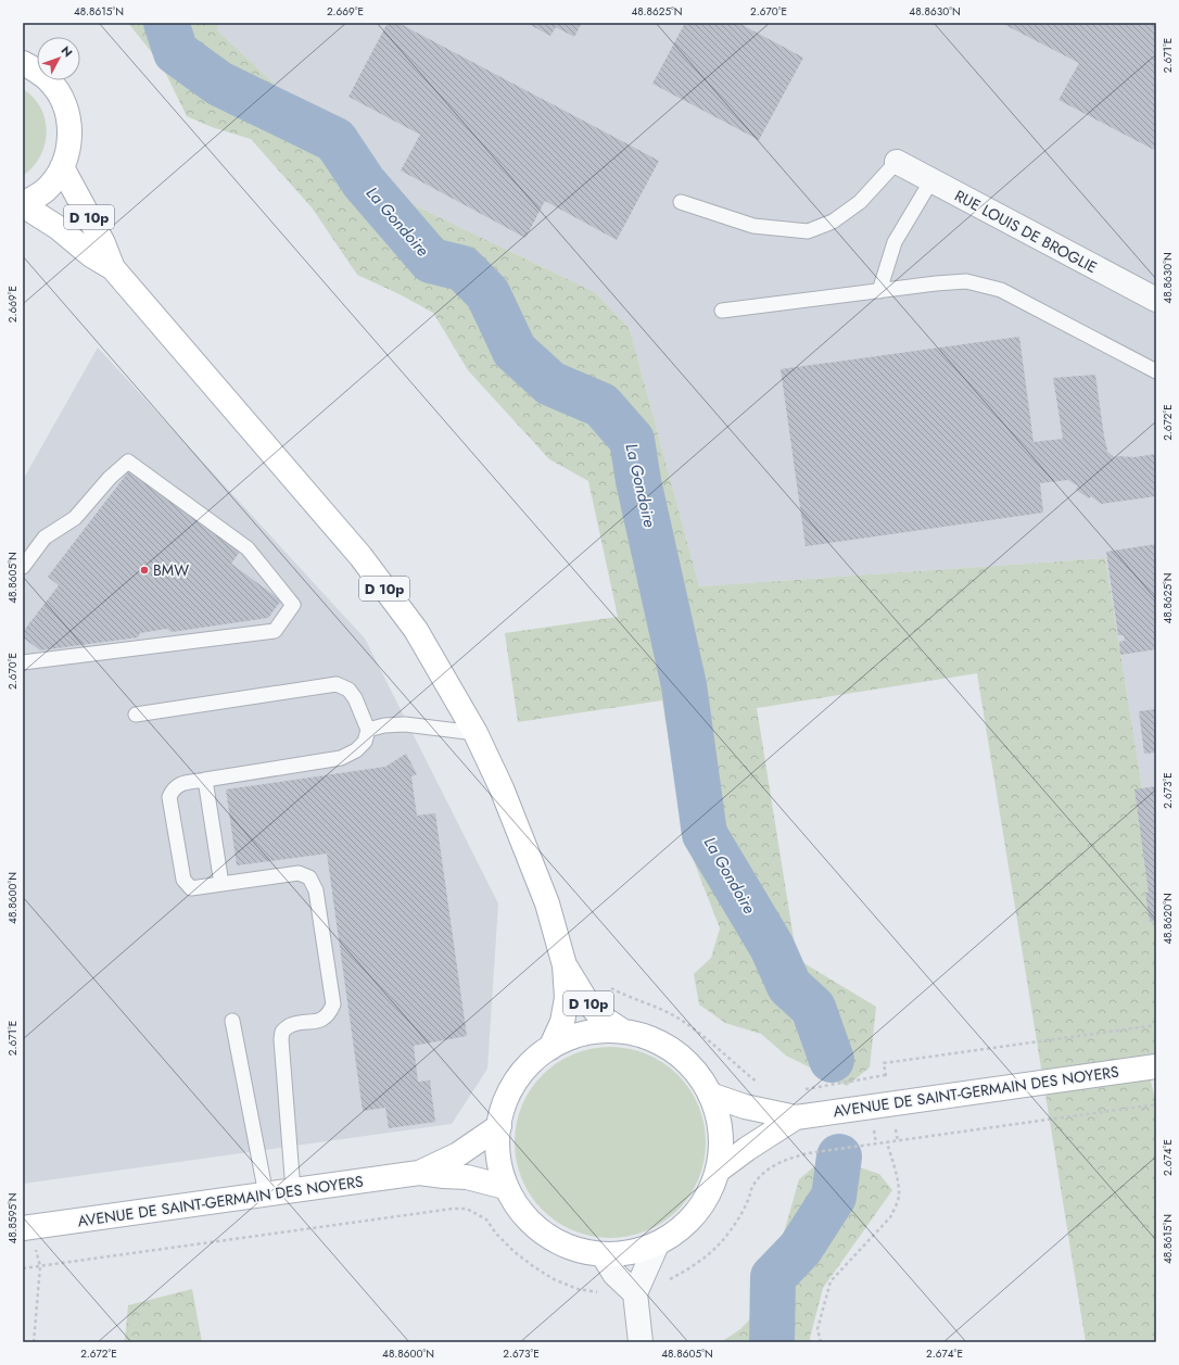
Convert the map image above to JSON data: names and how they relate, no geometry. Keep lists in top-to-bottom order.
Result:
{
  "streets": {
    "main road": ["D 10p", "AVENUE DE SAINT-GERMAIN DES NOYERS"],
    "street": ["RUE LOUIS DE BROGLIE"]
  },
  "water": ["La Gondoire"],
  "places": ["BMW"],
  "north": "top right",
  "coordinates": [
    "48.8615°N",
    "2.669°E",
    "48.8625°N",
    "2.670°E",
    "48.8630°N",
    "2.671°E",
    "2.672°E",
    "48.8605°N",
    "2.673°E",
    "48.8600°N",
    "48.8620°N",
    "2.674°E",
    "48.8595°N"
  ]
}
